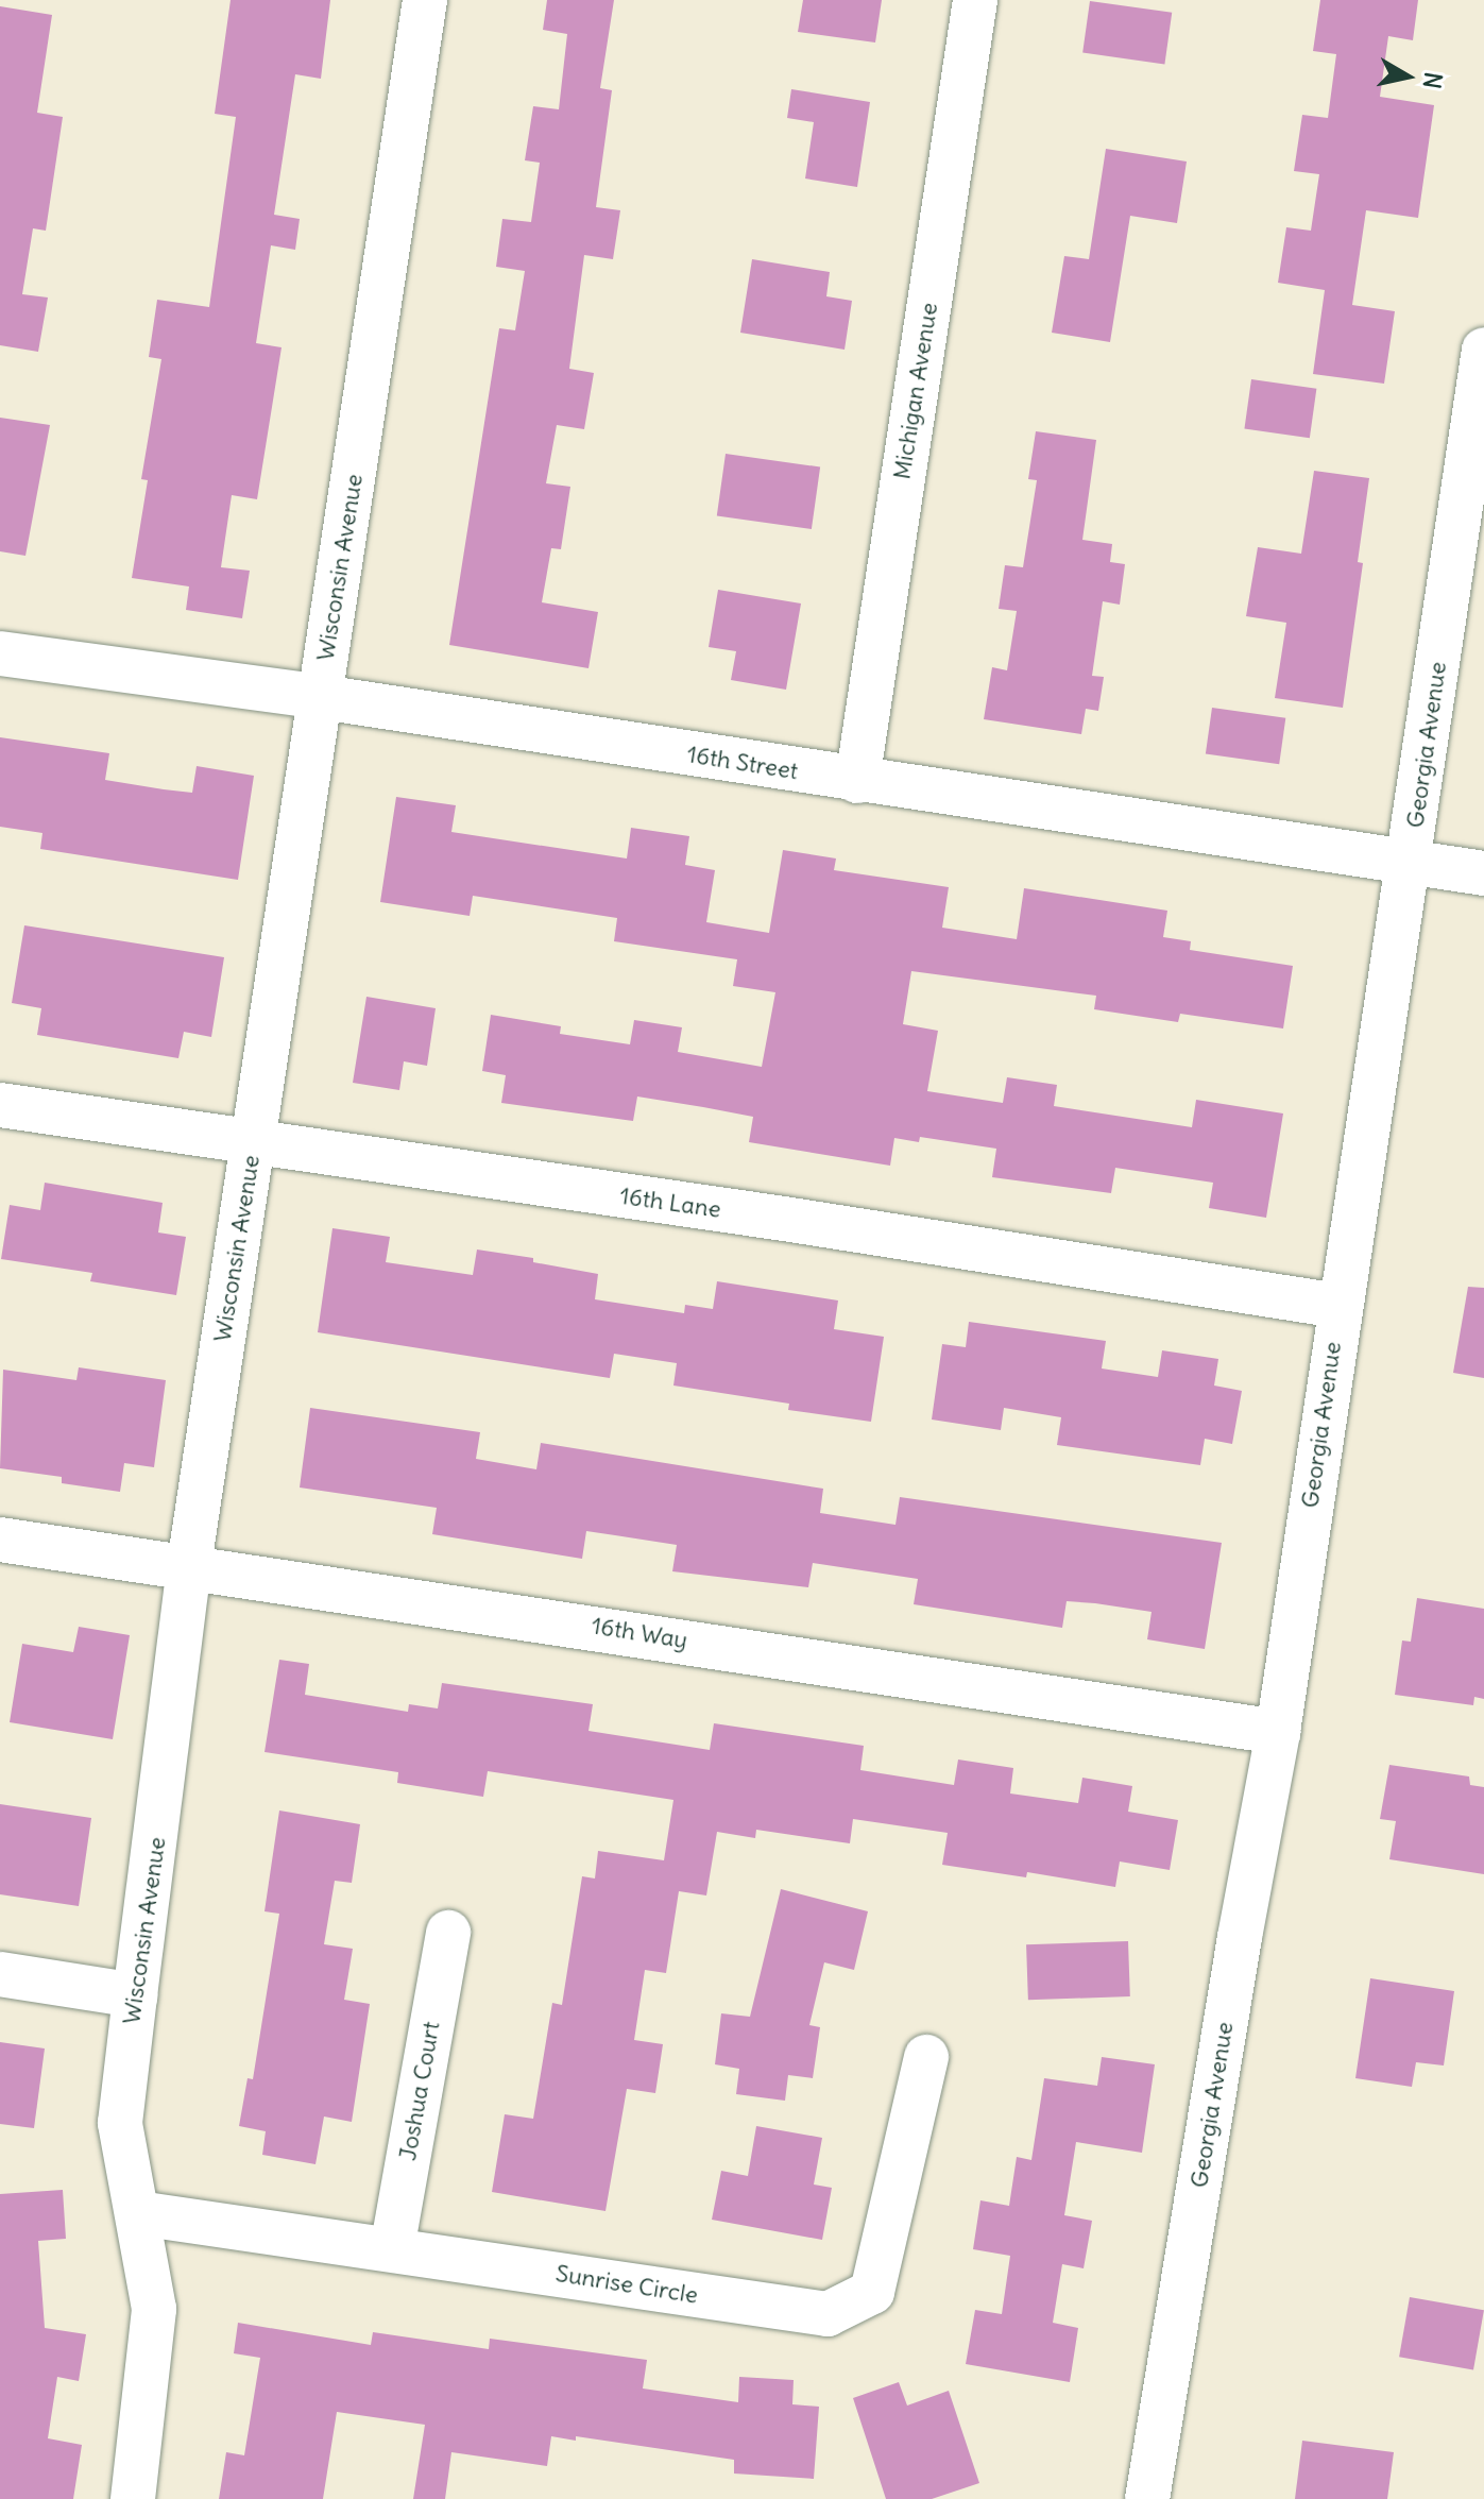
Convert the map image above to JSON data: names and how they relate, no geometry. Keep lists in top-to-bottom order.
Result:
{
  "streets": {
    "street": [
      "Michigan Avenue",
      "Wisconsin Avenue",
      "Georgia Avenue",
      "16th Street",
      "16th Lane",
      "16th Way",
      "Joshua Court",
      "Sunrise Circle"
    ]
  },
  "crossings": [
    ["Michigan Avenue", "16th Street"],
    ["Wisconsin Avenue", "16th Street"],
    ["Wisconsin Avenue", "16th Lane"],
    ["Wisconsin Avenue", "16th Way"],
    ["Wisconsin Avenue", "Sunrise Circle"],
    ["Georgia Avenue", "16th Street"],
    ["Georgia Avenue", "16th Lane"],
    ["Georgia Avenue", "16th Way"],
    ["Joshua Court", "Sunrise Circle"]
  ],
  "north": "right"
}
